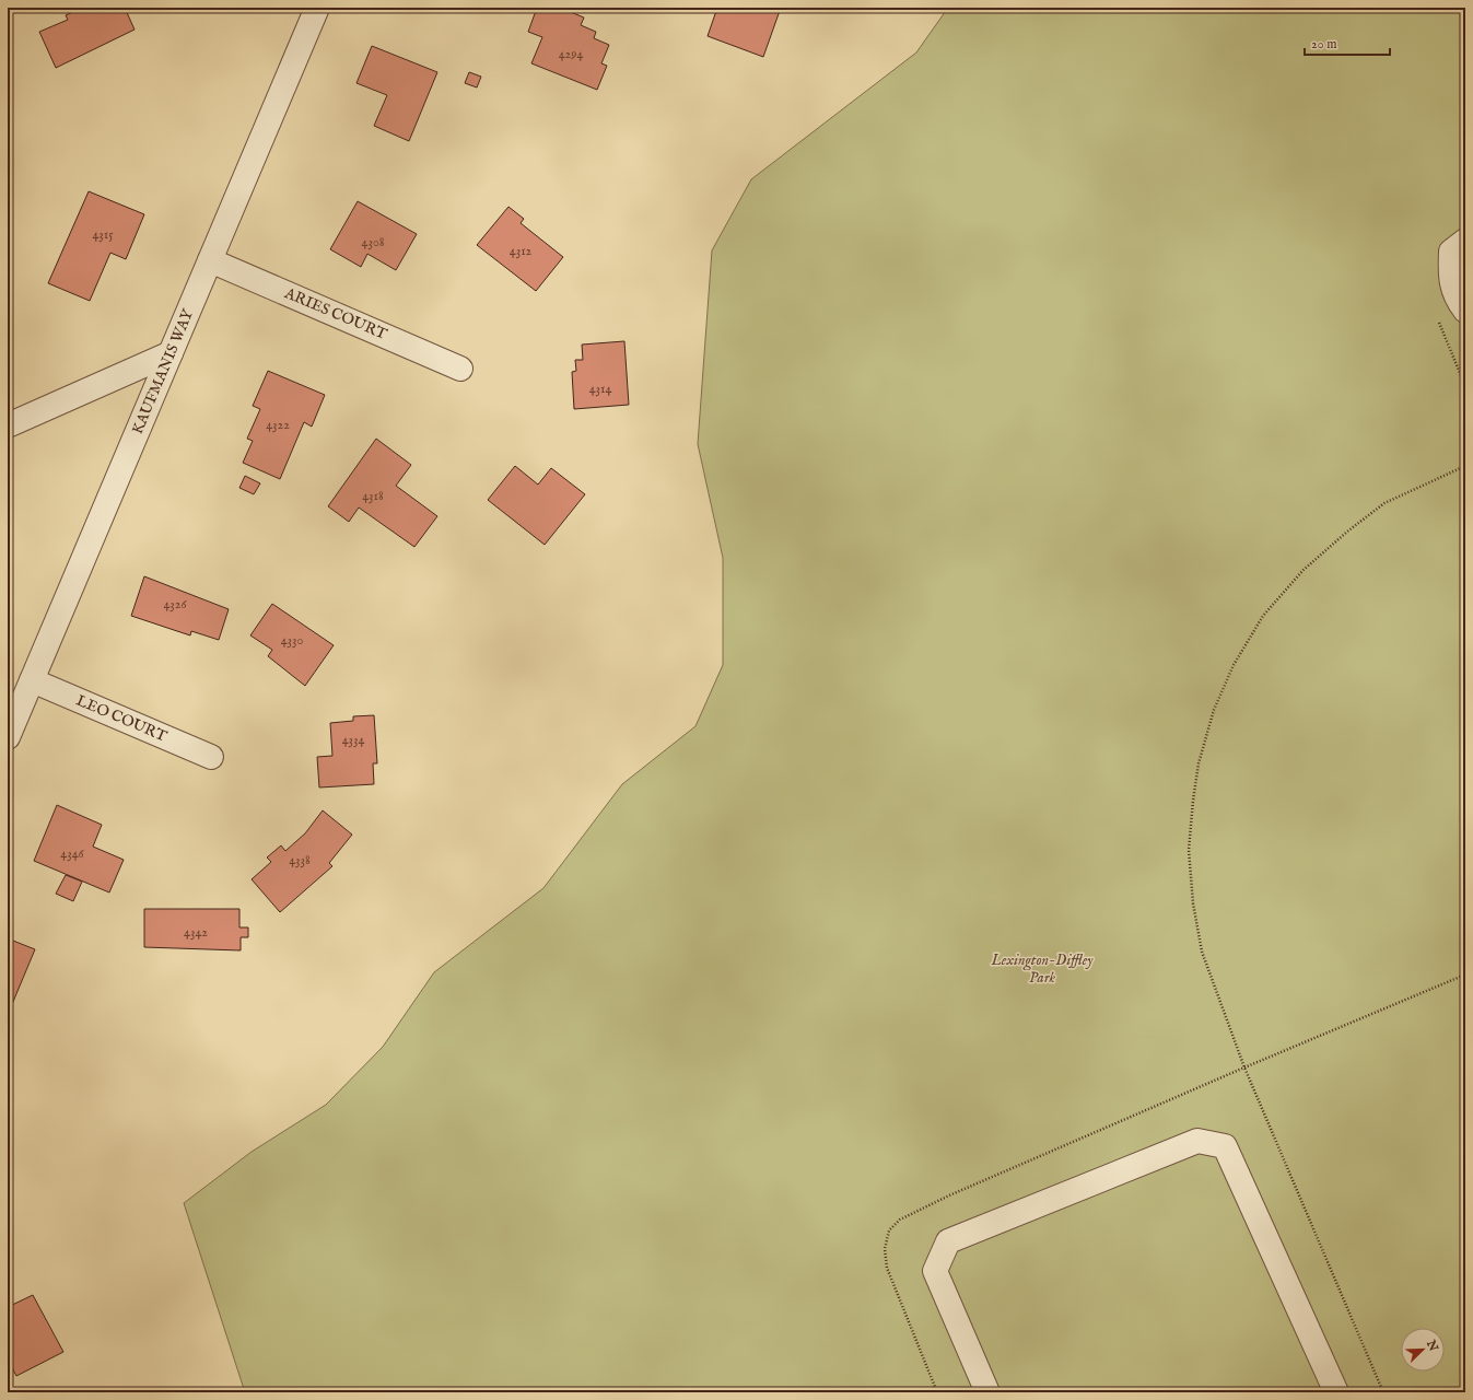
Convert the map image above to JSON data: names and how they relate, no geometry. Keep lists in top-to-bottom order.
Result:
{
  "streets": {
    "street": ["ARIES COURT", "KAUFMANIS WAY", "LEO COURT"]
  },
  "crossings": [
    ["ARIES COURT", "KAUFMANIS WAY"],
    ["KAUFMANIS WAY", "LEO COURT"]
  ],
  "parks": ["Lexington-Diffley Park"],
  "house_numbers": [
    "4294",
    "4315",
    "4308",
    "4312",
    "4314",
    "4322",
    "4318",
    "4326",
    "4330",
    "4334",
    "4346",
    "4338",
    "4342"
  ],
  "scale_bar": "20 m",
  "north": "top right"
}
